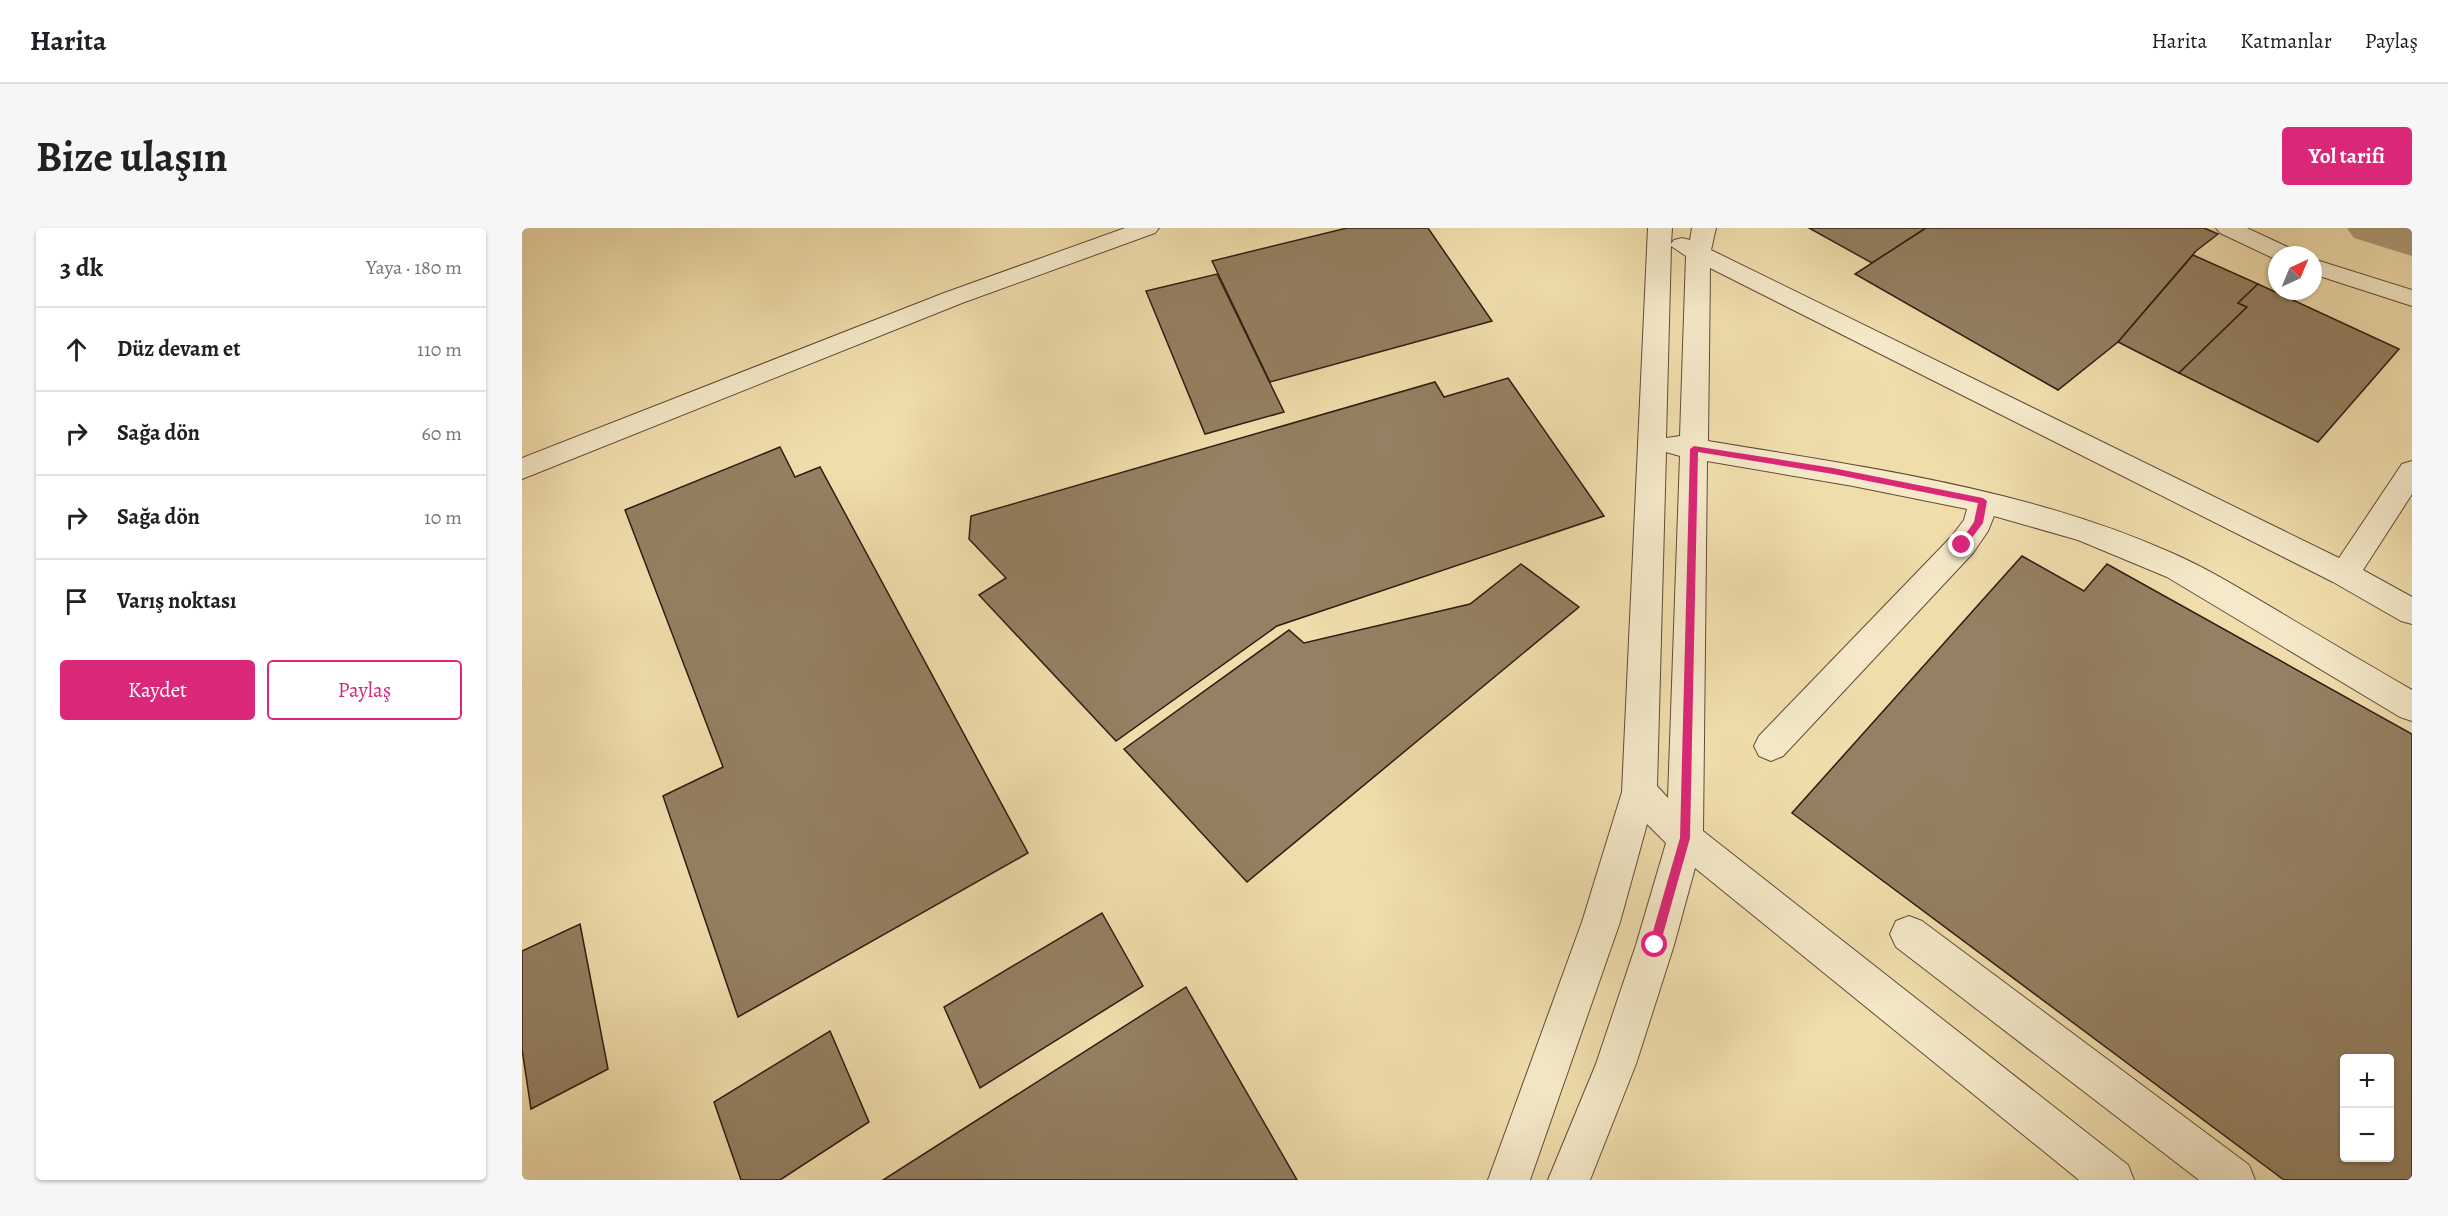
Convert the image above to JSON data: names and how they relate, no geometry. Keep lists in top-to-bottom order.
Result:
{
  "north": "top right",
  "page": {
    "header": "Harita",
    "nav": ["Harita", "Katmanlar", "Paylaş"],
    "buttons": [
      "Yol tarifi",
      ["Kaydet", "Paylaş"]
    ],
    "title": "Bize ulaşın",
    "heading": ["3 dk", "Yaya · 180 m"],
    "list": [
      ["Düz devam et", "110 m"],
      ["Sağa dön", "60 m"],
      ["Sağa dön", "10 m"],
      "Varış noktası"
    ],
    "map_buttons": ["+", "−"]
  }
}
